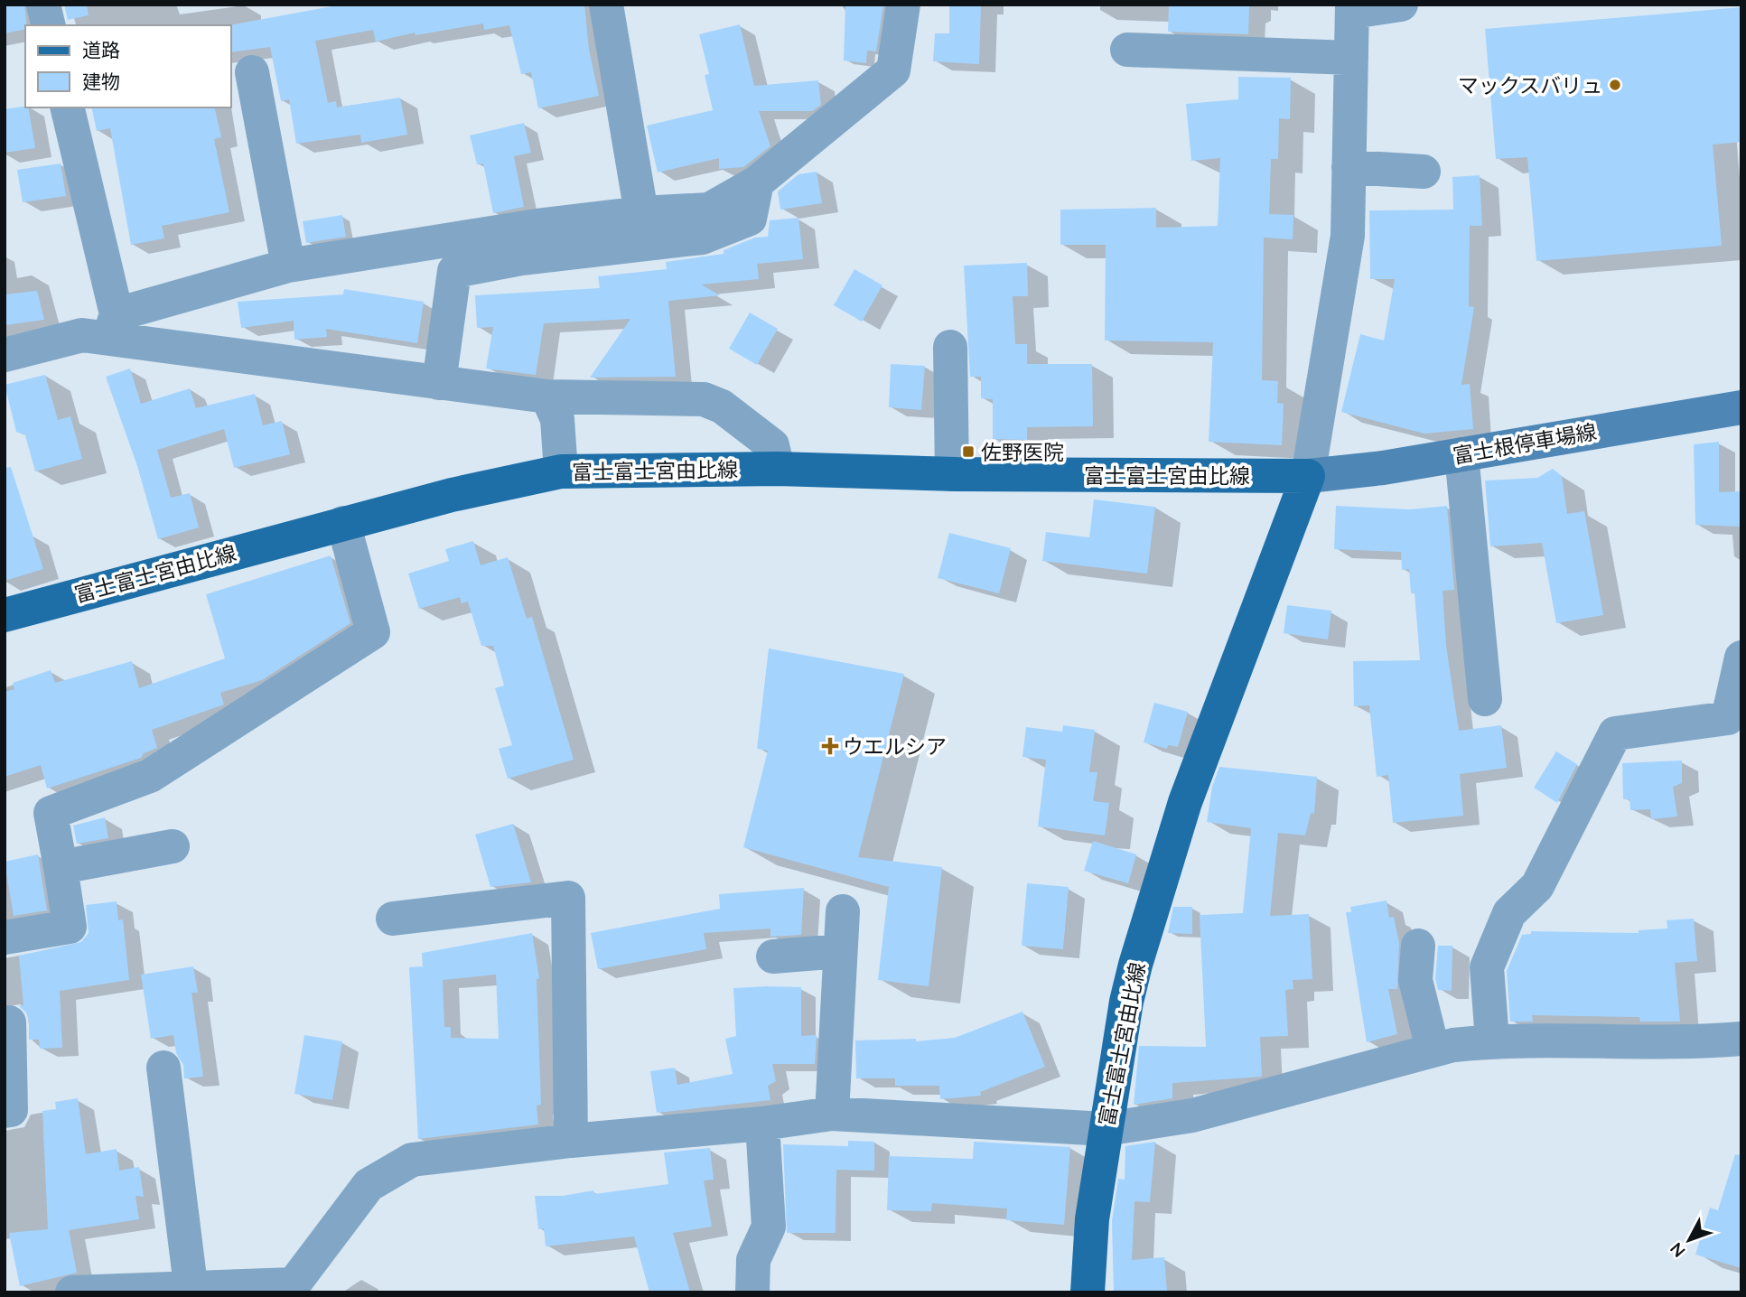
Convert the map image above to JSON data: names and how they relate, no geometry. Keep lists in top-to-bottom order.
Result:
{
  "streets": {
    "main road": ["富士根停車場線", "富士富士宮由比線"]
  },
  "crossings": [
    ["富士根停車場線", "富士富士宮由比線"]
  ],
  "places": {
    "other": ["マックスバリュ"],
    "transit": ["佐野医院"],
    "health": ["ウエルシア"]
  },
  "legend": ["道路", "建物"],
  "north": "bottom left"
}
